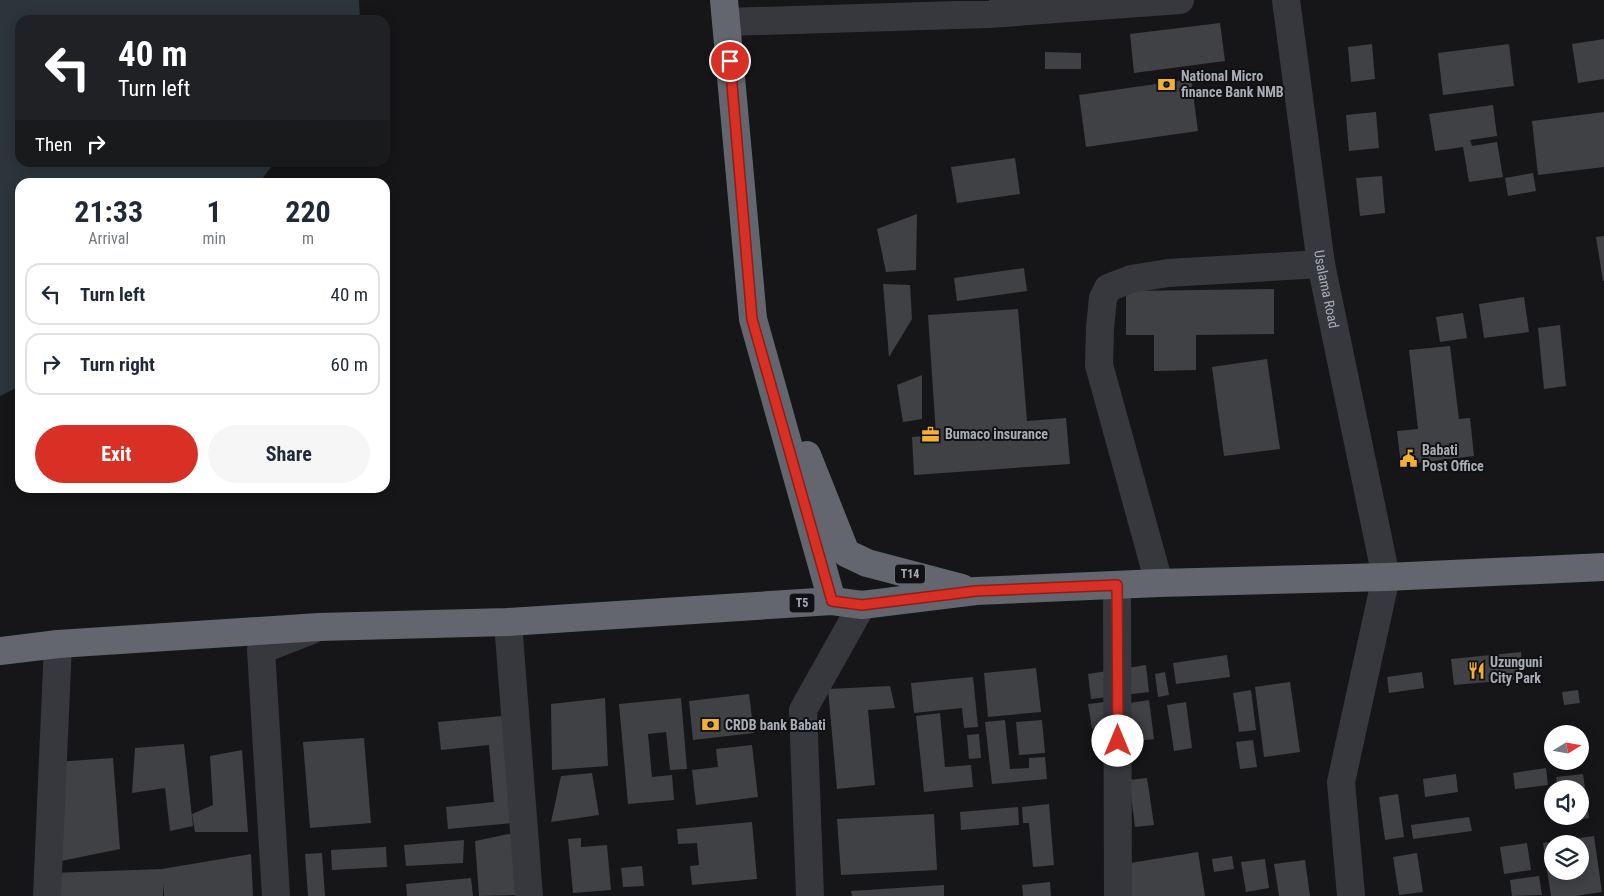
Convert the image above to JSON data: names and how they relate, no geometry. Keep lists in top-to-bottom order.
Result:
{
  "streets": {
    "highway": ["T14", "T5"],
    "street": ["Usalama Road"]
  },
  "crossings": [
    ["Usalama Road", "T5"],
    ["T14", "T5"]
  ],
  "places": {
    "bank": ["National Micro finance Bank NMB", "CRDB bank Babati"],
    "office": ["Bumaco insurance"],
    "public building": ["Babati Post Office"],
    "restaurant": ["Uzunguni City Park"]
  },
  "north": "right",
  "page": {
    "turn": ["40 m", "Turn left"],
    "then": "Then",
    "eta": [
      "21:33",
      "Arrival",
      "1",
      "min",
      "220",
      "m"
    ],
    "list": [
      {
        "name": "Turn left",
        "value": "40 m"
      },
      {
        "name": "Turn right",
        "value": "60 m"
      }
    ],
    "buttons": ["Exit", "Share"]
  }
}
